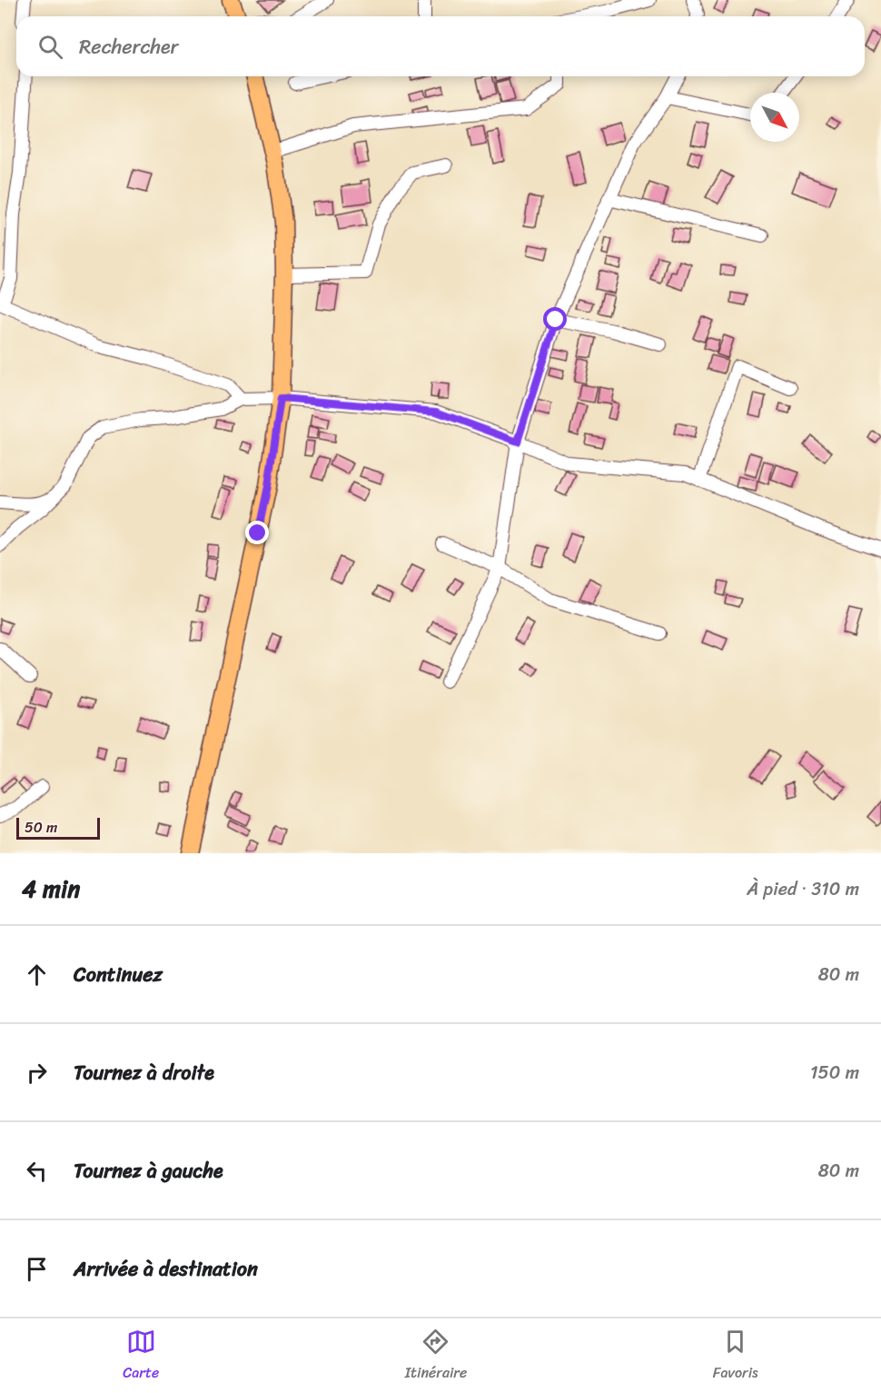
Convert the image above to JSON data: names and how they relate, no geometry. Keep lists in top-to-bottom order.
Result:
{
  "scale_bar": "50 m",
  "north": "bottom right",
  "page": {
    "search": "Rechercher",
    "scale": "50 m",
    "heading": ["4 min", "À pied · 310 m"],
    "list": [
      ["Continuez", "80 m"],
      ["Tournez à droite", "150 m"],
      ["Tournez à gauche", "80 m"],
      "Arrivée à destination"
    ],
    "nav": ["Carte", "Itinéraire", "Favoris"]
  }
}
